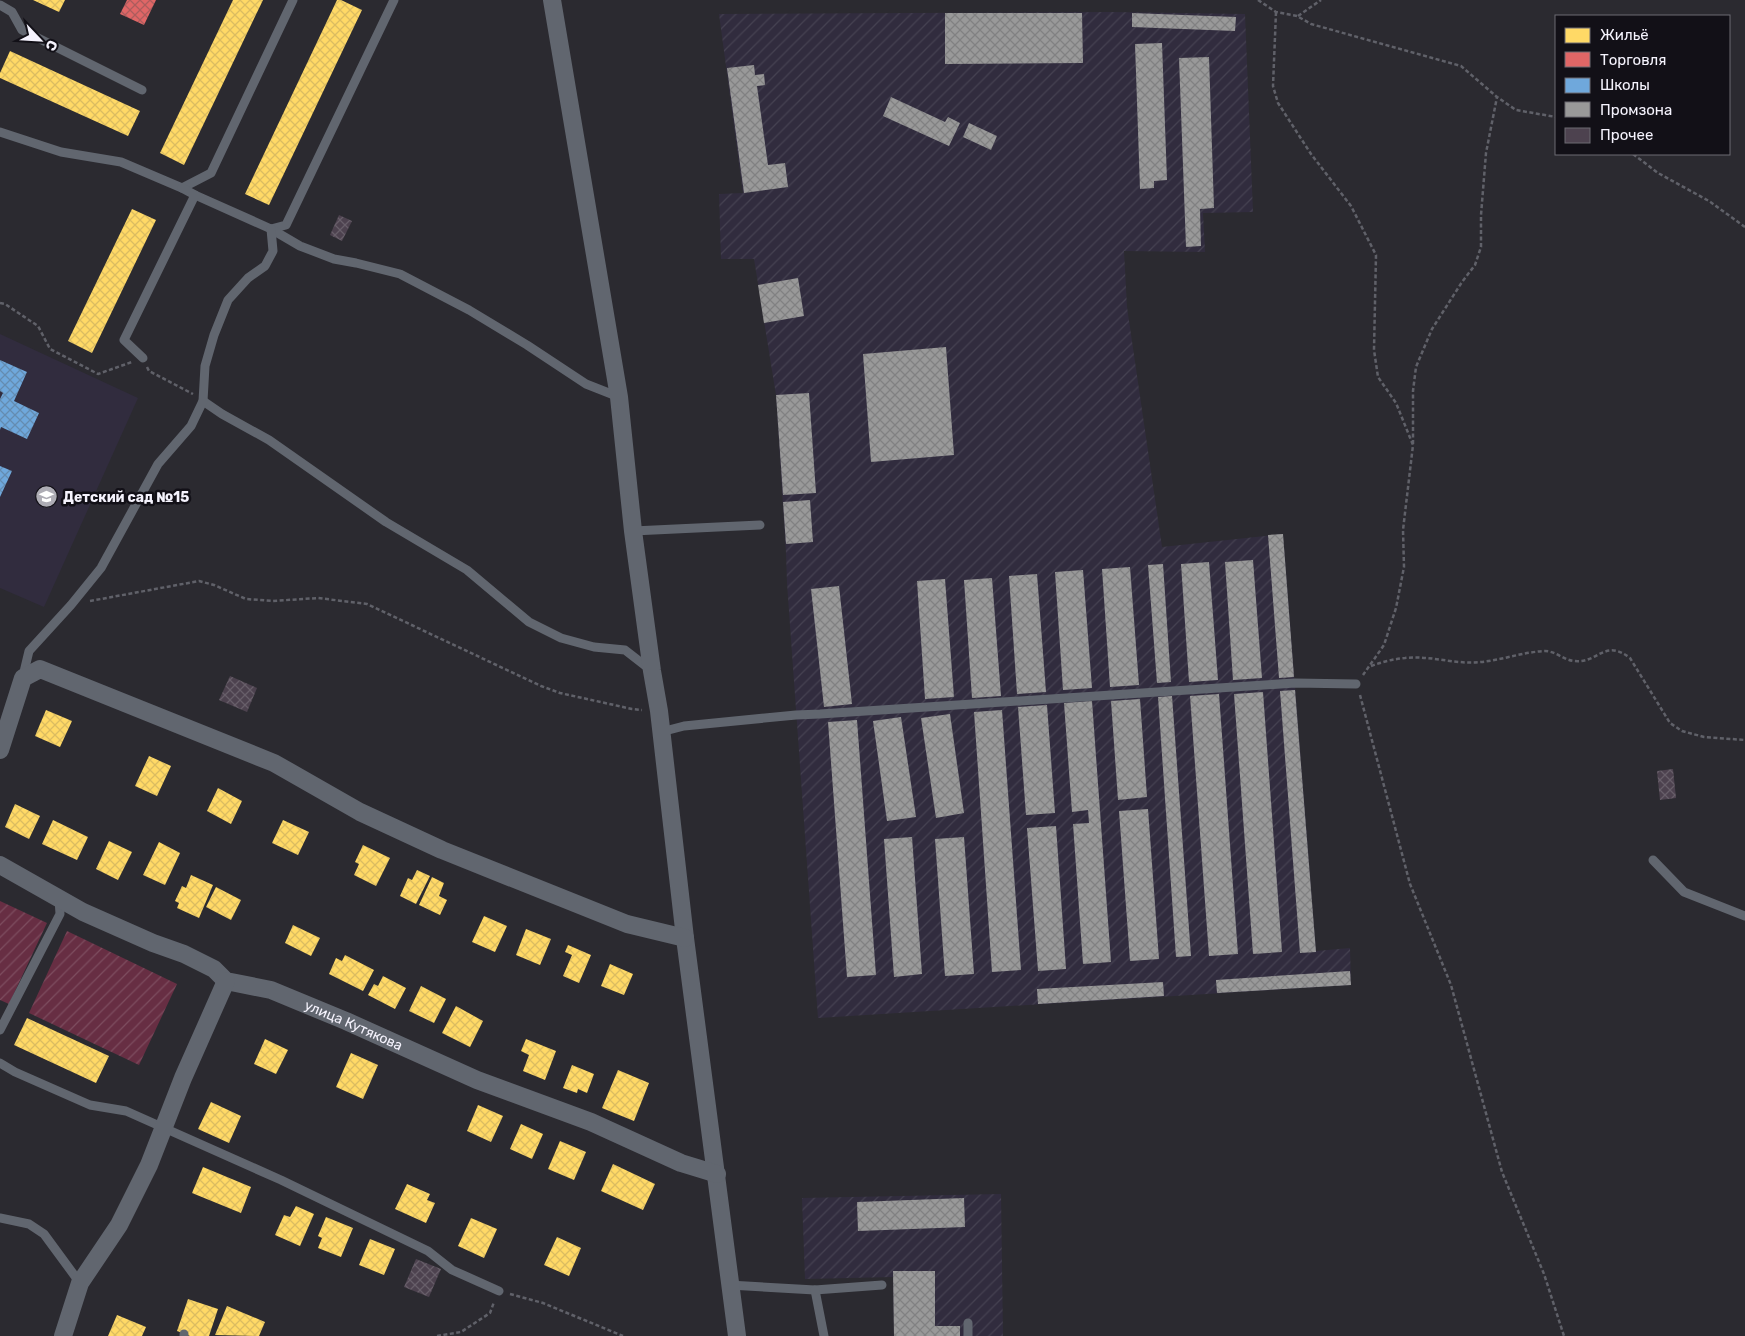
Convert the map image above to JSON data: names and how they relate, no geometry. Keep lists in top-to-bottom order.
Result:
{
  "streets": {
    "street": ["улица Кутякова"]
  },
  "places": {
    "school or university": ["Детский сад №15"]
  },
  "legend": [
    "Жильё",
    "Торговля",
    "Школы",
    "Промзона",
    "Прочее"
  ],
  "north": "bottom right"
}
